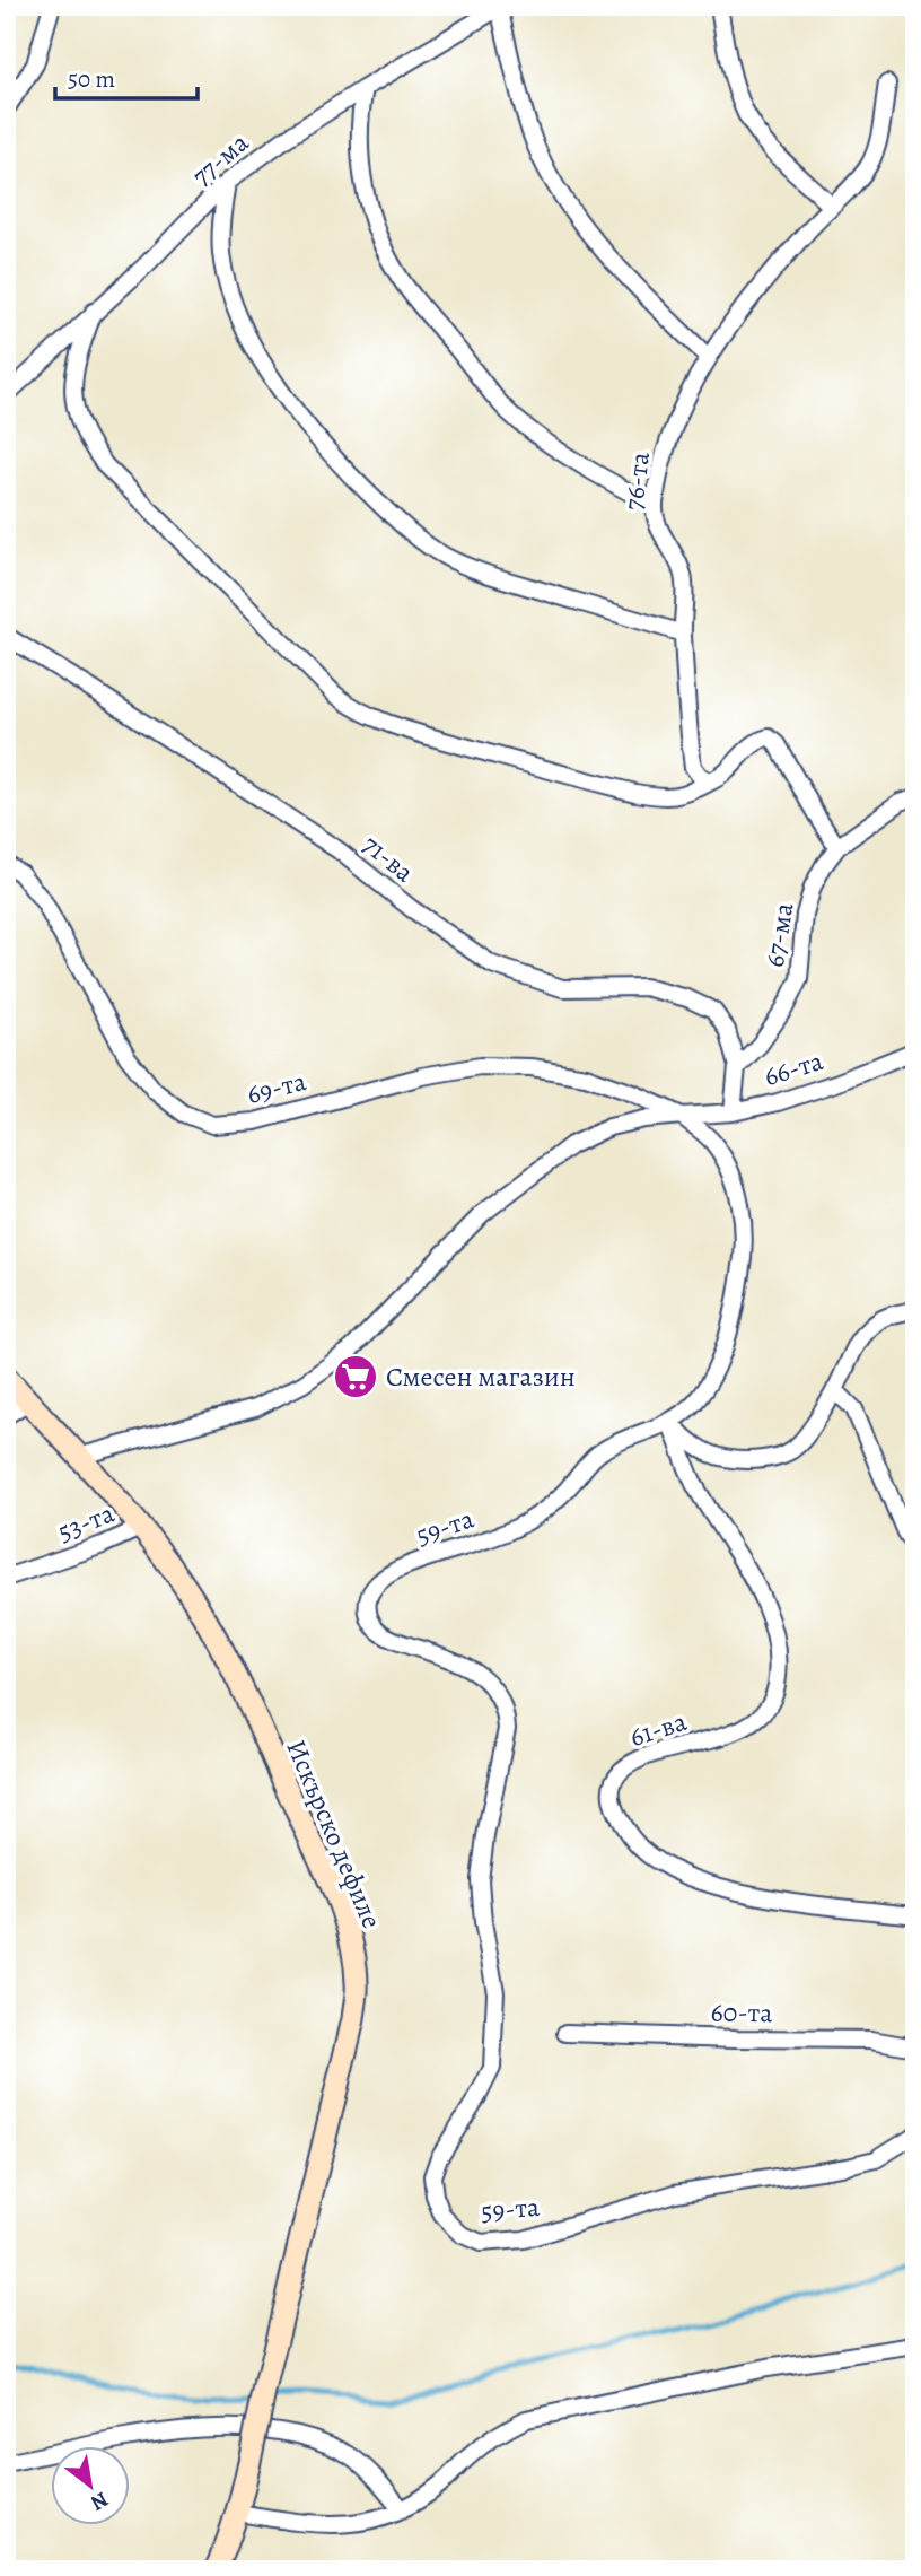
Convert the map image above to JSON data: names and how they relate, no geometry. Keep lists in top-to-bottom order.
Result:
{
  "streets": {
    "main road": ["Искърско дефиле"],
    "street": [
      "77-ма",
      "76-та",
      "71-ва",
      "67-ма",
      "66-та",
      "69-та",
      "53-та",
      "59-та",
      "61-ва",
      "60-та"
    ]
  },
  "crossings": [
    ["71-ва", "67-ма"],
    ["66-та", "69-та"],
    ["66-та", "59-та"],
    ["69-та", "59-та"],
    ["53-та", "Искърско дефиле"],
    ["59-та", "61-ва"]
  ],
  "places": {
    "supermarket": ["Смесен магазин"]
  },
  "scale_bar": "50 m",
  "north": "bottom right"
}
